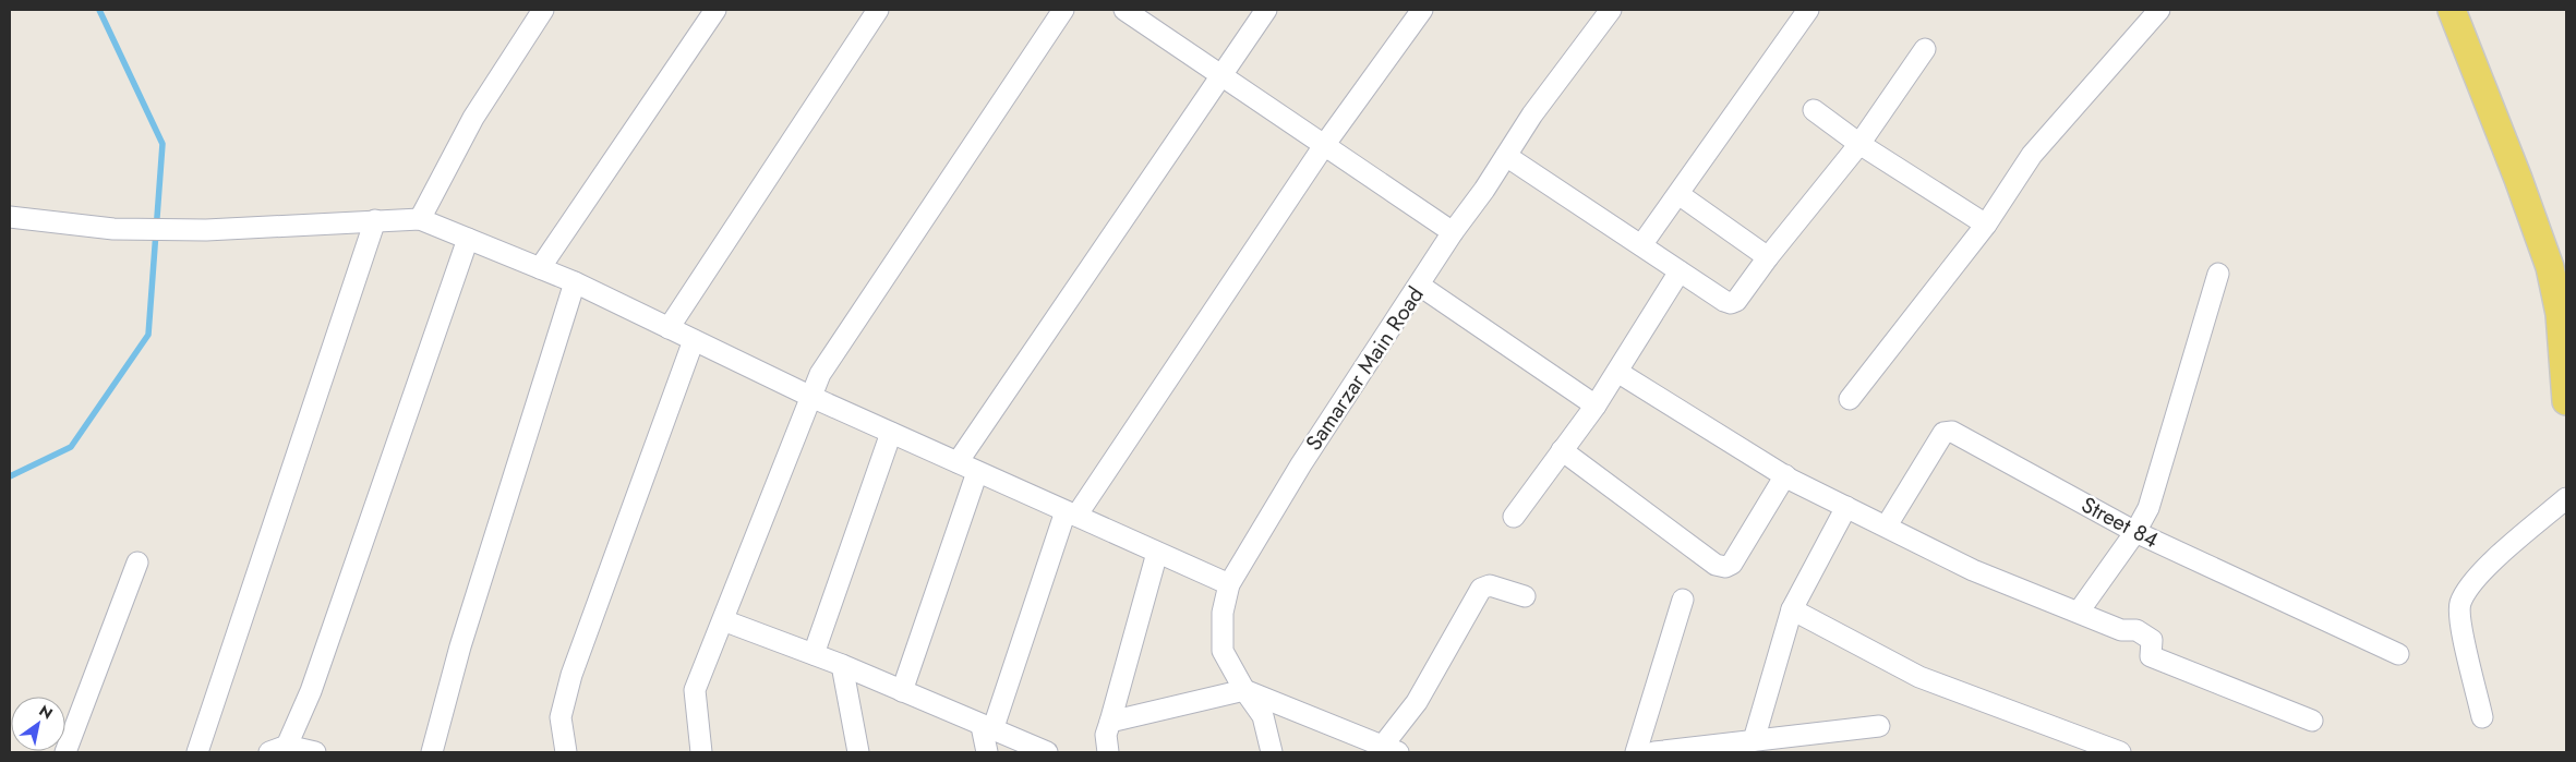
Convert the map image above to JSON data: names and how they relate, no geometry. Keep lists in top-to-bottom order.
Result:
{
  "streets": {
    "street": ["Samarzar Main Road", "Street 84"]
  },
  "north": "top right"
}
